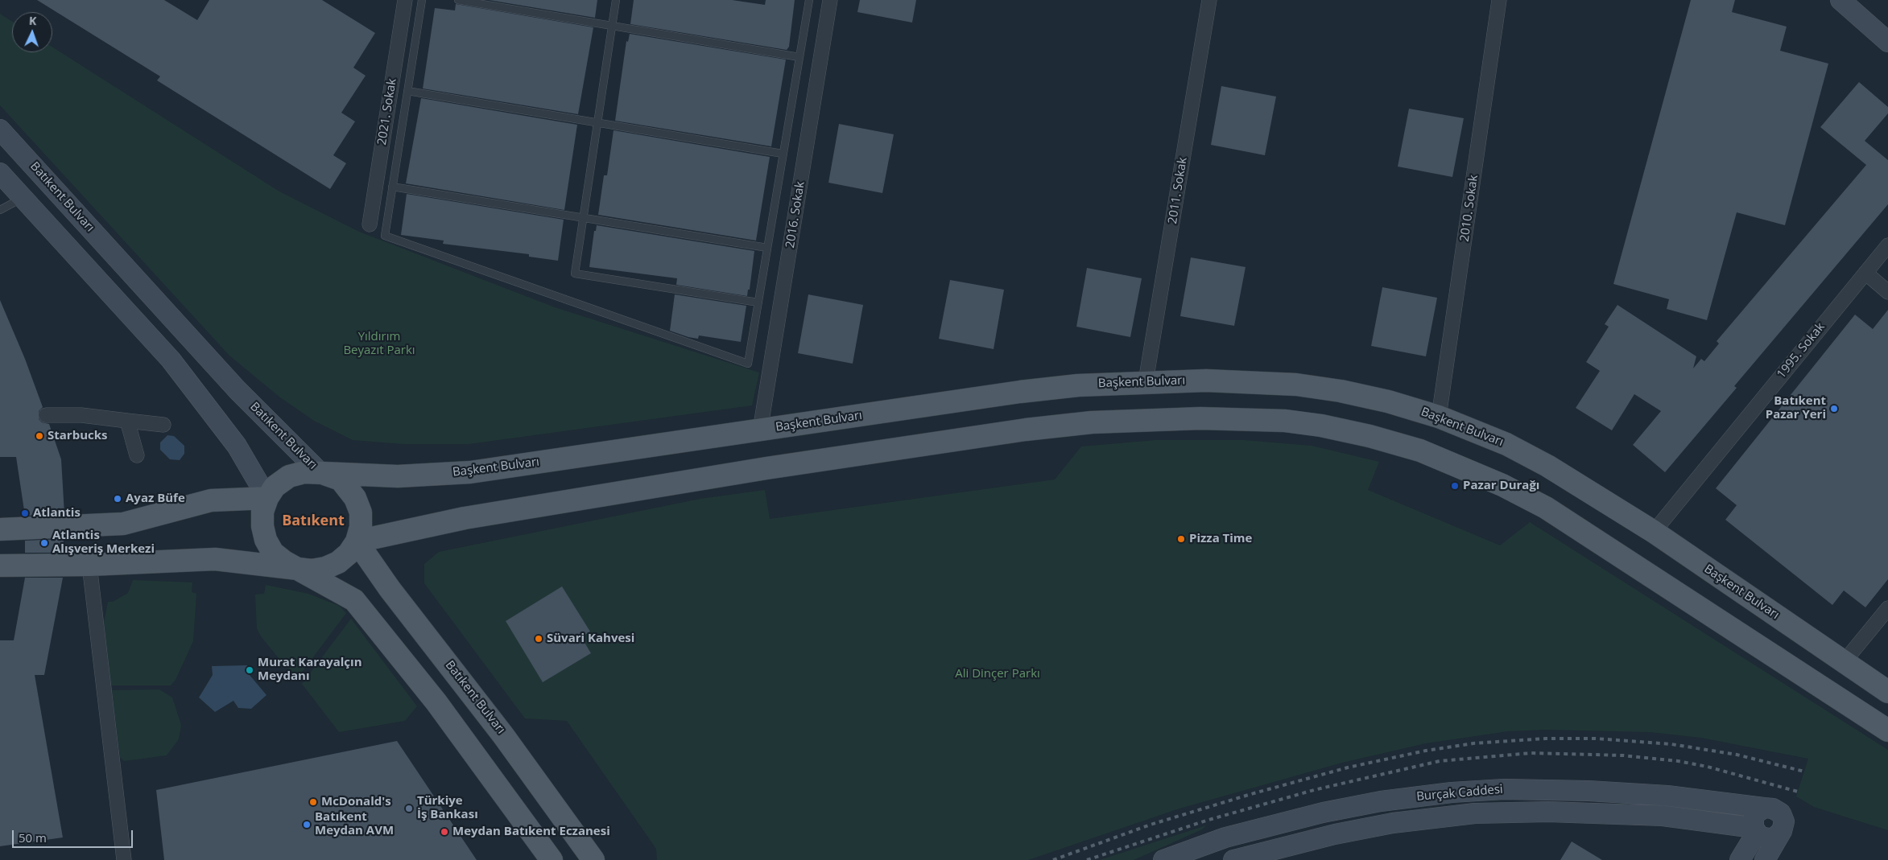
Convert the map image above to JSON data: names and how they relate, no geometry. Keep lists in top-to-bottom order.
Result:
{
  "streets": {
    "main road": ["Batıkent Bulvarı", "Başkent Bulvarı"],
    "street": [
      "2021. Sokak",
      "2011. Sokak",
      "2010. Sokak",
      "2016. Sokak",
      "1995. Sokak",
      "Burçak Caddesi"
    ]
  },
  "crossings": [
    ["2011. Sokak", "Başkent Bulvarı"],
    ["Batıkent Bulvarı", "Başkent Bulvarı"],
    ["2010. Sokak", "Başkent Bulvarı"],
    ["2016. Sokak", "Başkent Bulvarı"],
    ["1995. Sokak", "Başkent Bulvarı"]
  ],
  "districts": ["Batıkent"],
  "parks": ["Yıldırım Beyazıt Parkı", "Ali Dinçer Parkı"],
  "places": [
    "Batıkent Pazar Yeri",
    "Starbucks",
    "Pazar Durağı",
    "Ayaz Büfe",
    "Atlantis",
    "Pizza Time",
    "Atlantis Alışveriş Merkezi",
    "Süvari Kahvesi",
    "Murat Karayalçın Meydanı",
    "McDonald's",
    "Türkiye İş Bankası",
    "Batıkent Meydan AVM",
    "Meydan Batıkent Eczanesi"
  ],
  "scale_bar": "50 m",
  "north": "top"
}
